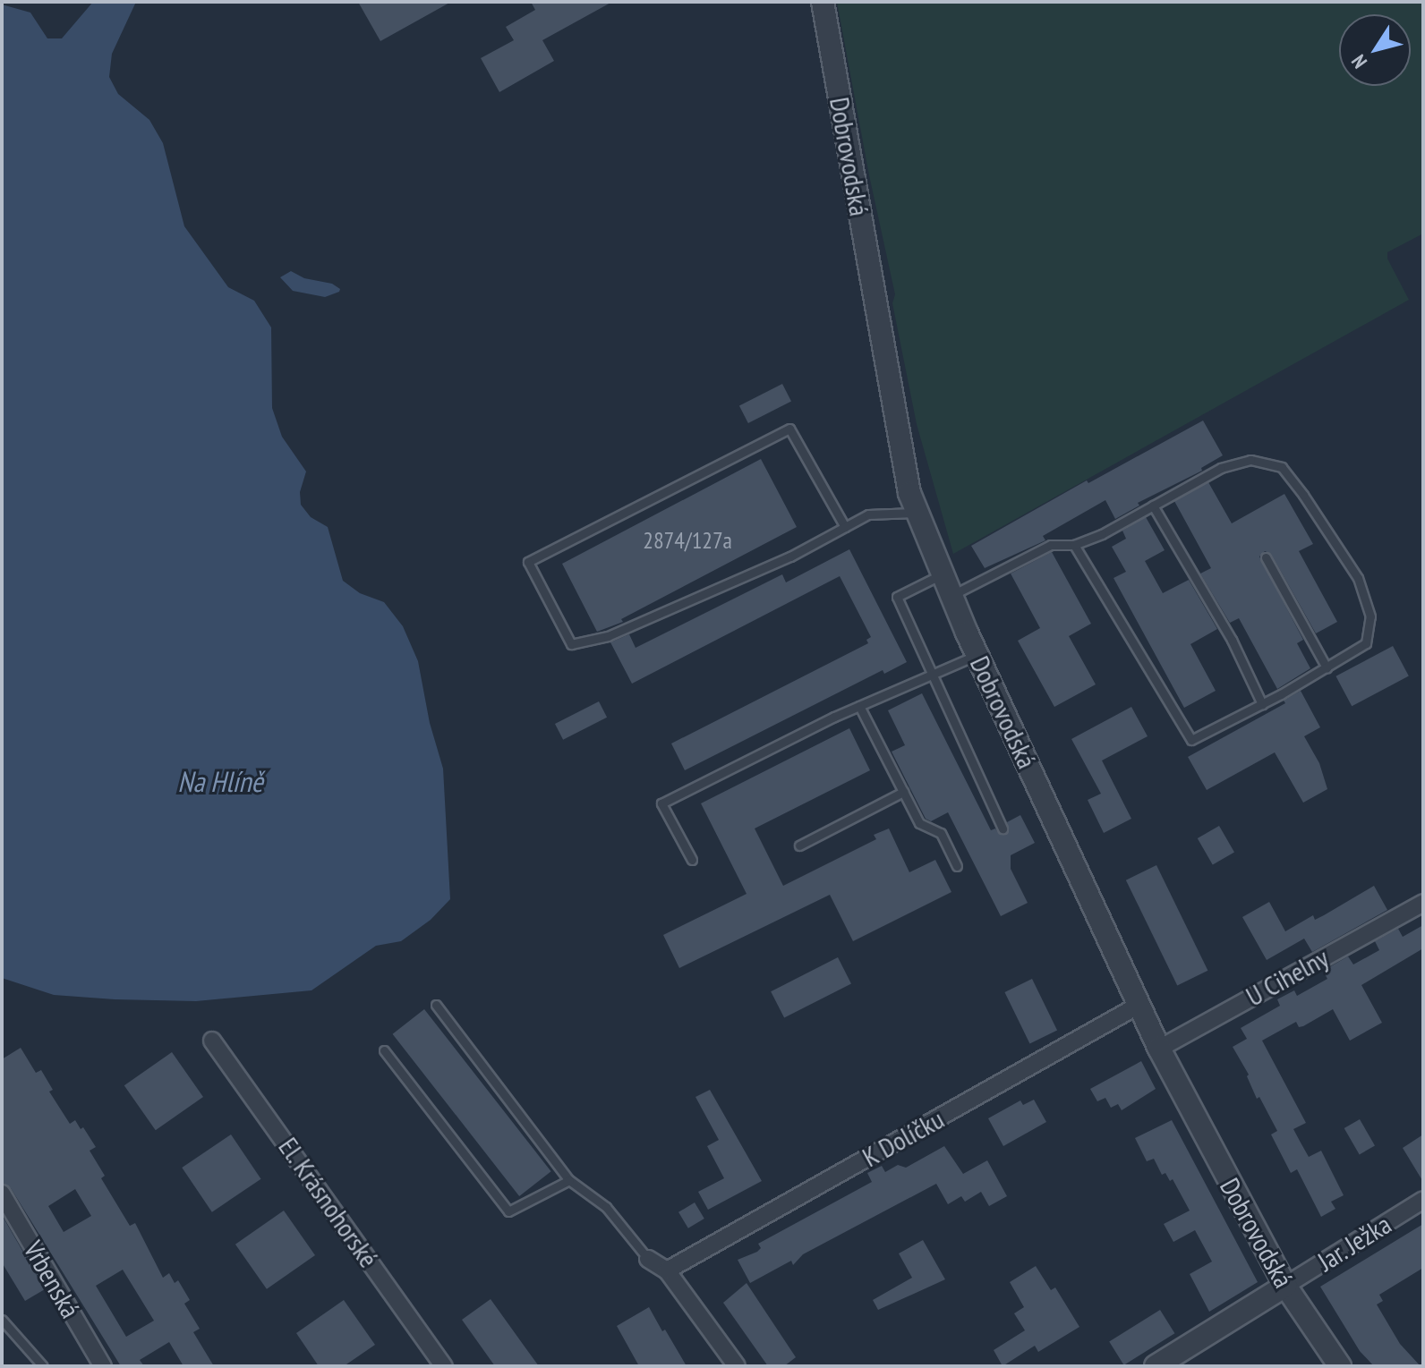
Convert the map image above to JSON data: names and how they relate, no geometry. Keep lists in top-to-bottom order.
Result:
{
  "streets": {
    "street": [
      "Dobrovodská",
      "U Cihelny",
      "K Dolíčku",
      "El. Krásnohorské",
      "Jar. Ježka",
      "Vrbenská"
    ]
  },
  "crossings": [
    ["Dobrovodská", "U Cihelny"],
    ["Dobrovodská", "K Dolíčku"],
    ["Dobrovodská", "Jar. Ježka"]
  ],
  "water": ["Na Hlíně"],
  "house_numbers": ["2874/127a"],
  "north": "bottom left"
}
